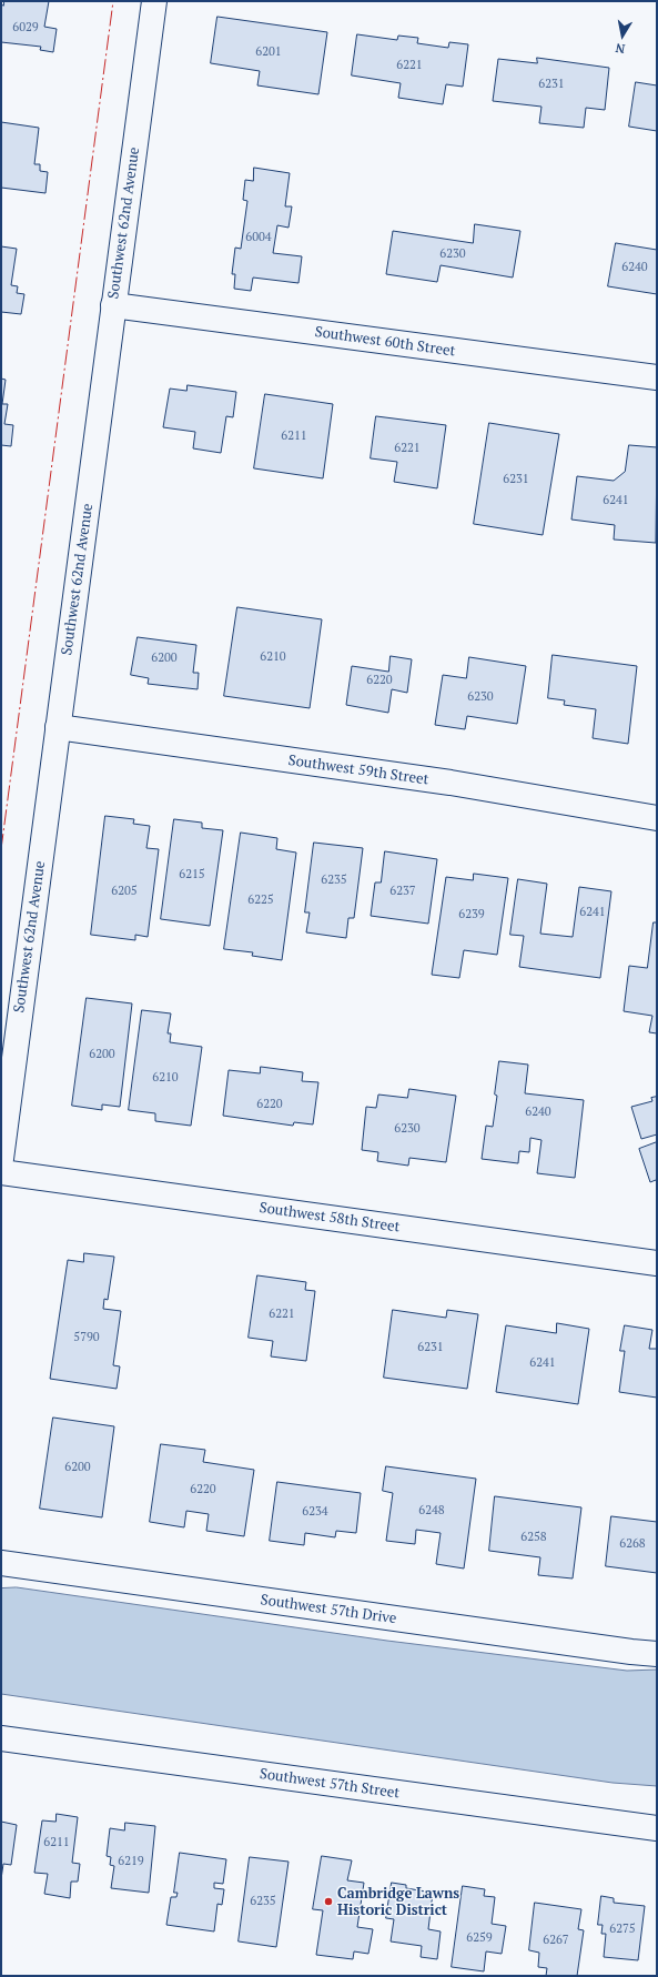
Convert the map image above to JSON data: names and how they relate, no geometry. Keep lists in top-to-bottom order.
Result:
{
  "streets": {
    "street": [
      "Southwest 62nd Avenue",
      "Southwest 60th Street",
      "Southwest 59th Street",
      "Southwest 58th Street",
      "Southwest 57th Drive",
      "Southwest 57th Street"
    ]
  },
  "crossings": [
    ["Southwest 62nd Avenue", "Southwest 60th Street"],
    ["Southwest 62nd Avenue", "Southwest 59th Street"]
  ],
  "places": ["Cambridge Lawns Historic District"],
  "house_numbers": [
    "6029",
    "6201",
    "6221",
    "6231",
    "6004",
    "6230",
    "6240",
    "6211",
    "6221",
    "6231",
    "6241",
    "6210",
    "6200",
    "6220",
    "6230",
    "6215",
    "6235",
    "6205",
    "6237",
    "6225",
    "6241",
    "6239",
    "6200",
    "6210",
    "6220",
    "6240",
    "6230",
    "6221",
    "5790",
    "6231",
    "6241",
    "6200",
    "6220",
    "6248",
    "6234",
    "6258",
    "6268",
    "6211",
    "6219",
    "6235",
    "6275",
    "6259",
    "6267"
  ],
  "north": "bottom"
}
